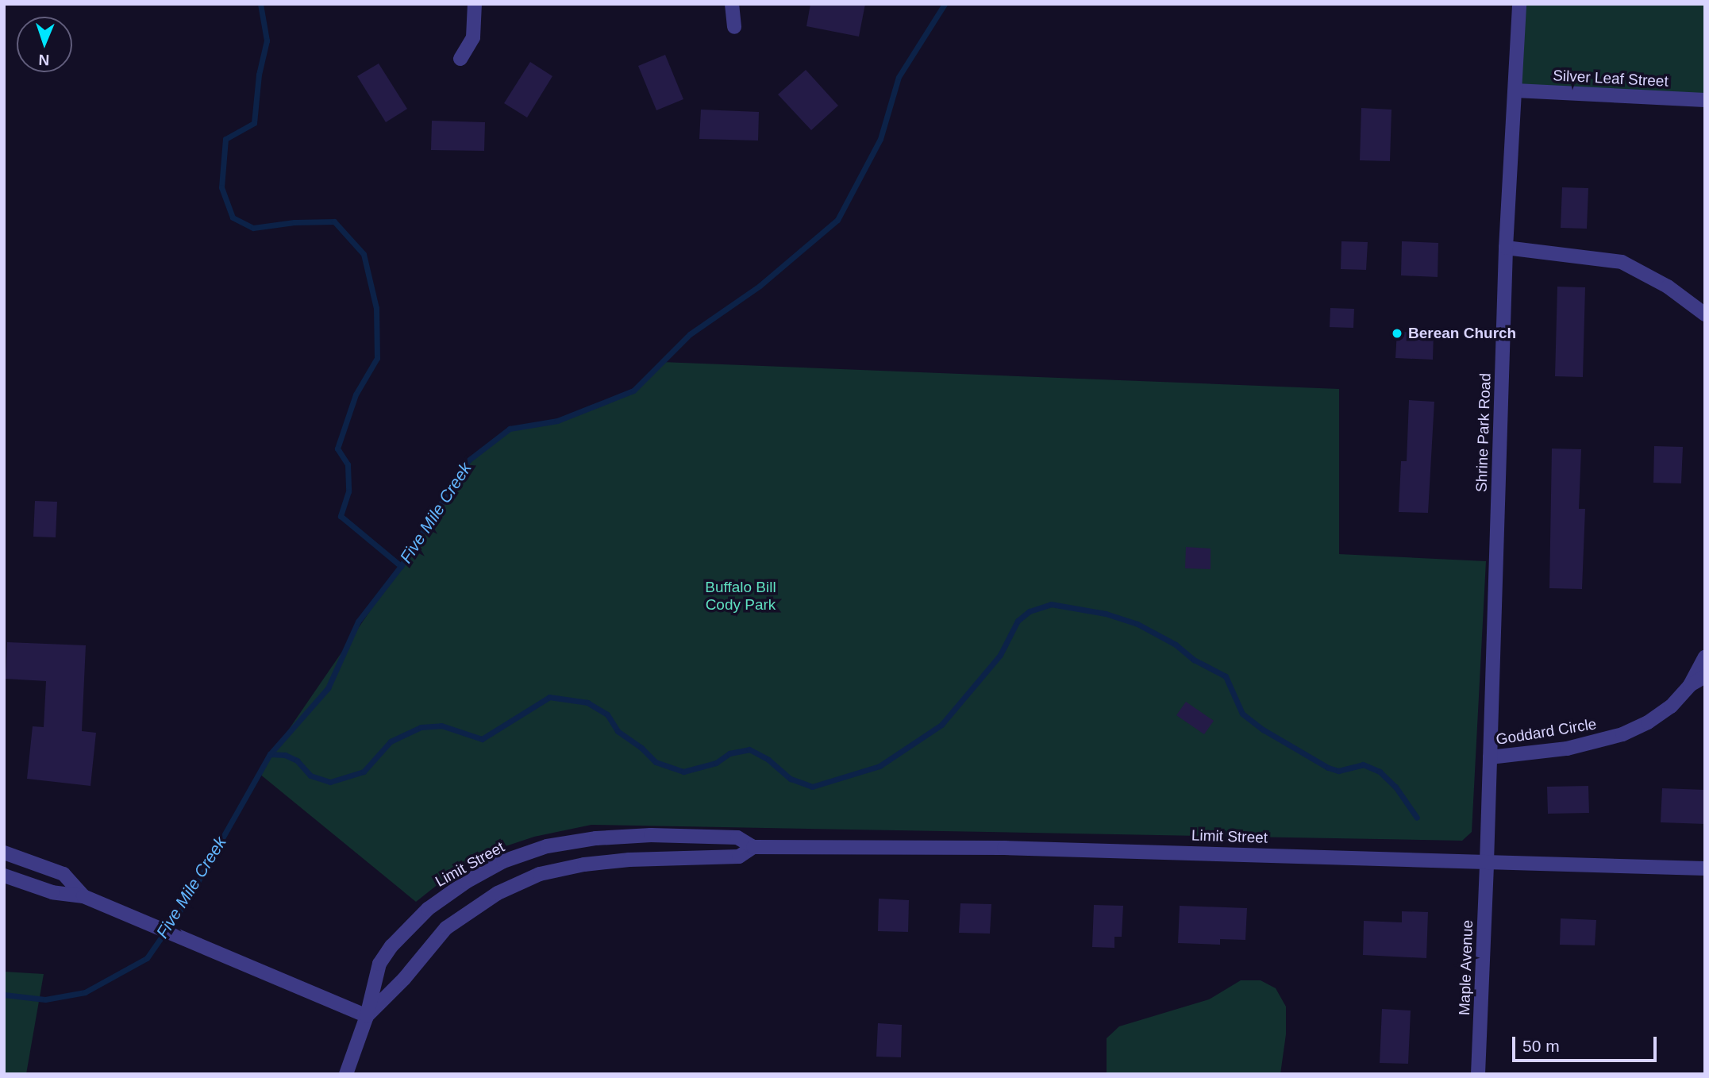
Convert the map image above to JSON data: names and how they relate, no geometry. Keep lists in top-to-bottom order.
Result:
{
  "streets": {
    "street": [
      "Silver Leaf Street",
      "Shrine Park Road",
      "Goddard Circle",
      "Limit Street",
      "Maple Avenue"
    ]
  },
  "crossings": [
    ["Silver Leaf Street", "Shrine Park Road"],
    ["Shrine Park Road", "Goddard Circle"],
    ["Shrine Park Road", "Limit Street"],
    ["Shrine Park Road", "Maple Avenue"],
    ["Limit Street", "Maple Avenue"]
  ],
  "water": ["Five Mile Creek"],
  "parks": ["Buffalo Bill Cody Park"],
  "places": ["Berean Church"],
  "scale_bar": "50 m",
  "north": "bottom"
}
